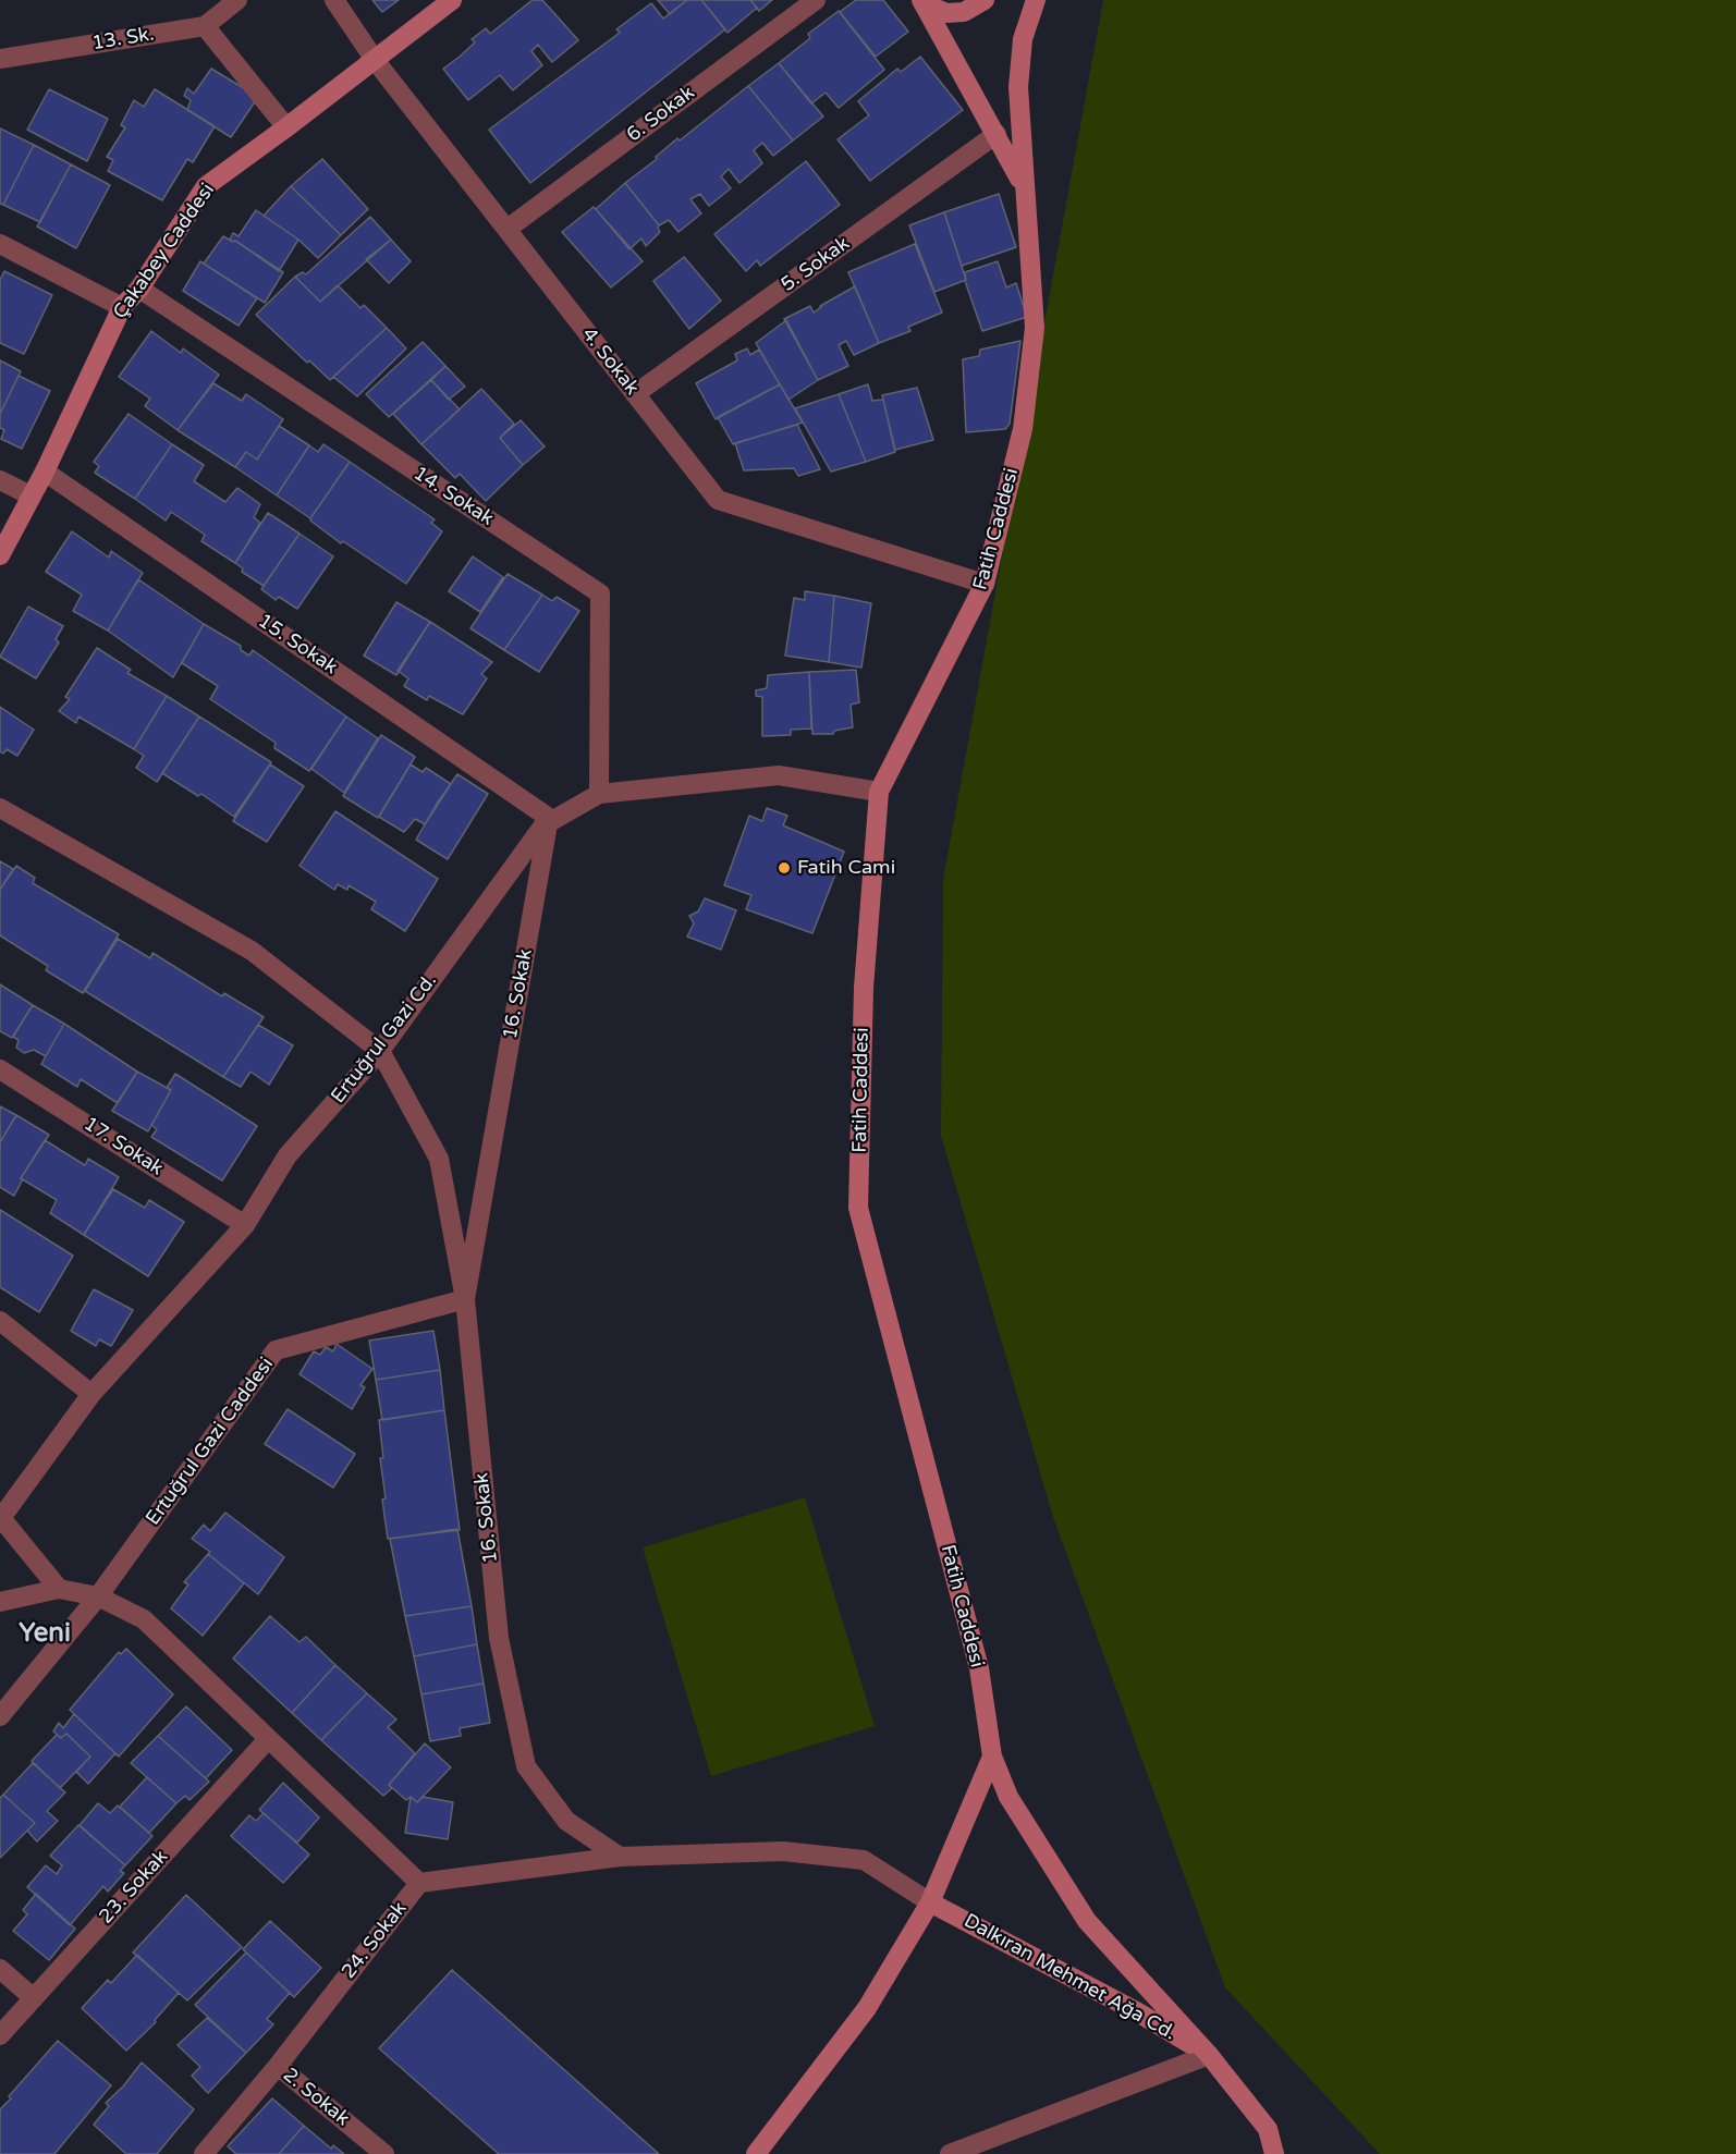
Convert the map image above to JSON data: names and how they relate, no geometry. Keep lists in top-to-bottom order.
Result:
{
  "streets": {
    "street": [
      "13. Sk.",
      "6. Sokak",
      "Çakabey Caddesi",
      "5. Sokak",
      "4. Sokak",
      "14. Sokak",
      "Fatih Caddesi",
      "15. Sokak",
      "16. Sokak",
      "Ertuğrul Gazi Cd.",
      "17. Sokak",
      "Ertuğrul Gazi Caddesi",
      "23. Sokak",
      "24. Sokak",
      "Dalkıran Mehmet Ağa Cd.",
      "2. Sokak"
    ]
  },
  "crossings": [
    ["6. Sokak", "4. Sokak"],
    ["Çakabey Caddesi", "4. Sokak"],
    ["Çakabey Caddesi", "14. Sokak"],
    ["Çakabey Caddesi", "15. Sokak"],
    ["5. Sokak", "4. Sokak"],
    ["5. Sokak", "Fatih Caddesi"],
    ["4. Sokak", "Fatih Caddesi"],
    ["Fatih Caddesi", "Dalkıran Mehmet Ağa Cd."],
    ["15. Sokak", "16. Sokak"],
    ["15. Sokak", "Ertuğrul Gazi Cd."],
    ["16. Sokak", "Ertuğrul Gazi Cd."],
    ["16. Sokak", "Ertuğrul Gazi Caddesi"],
    ["16. Sokak", "24. Sokak"],
    ["Ertuğrul Gazi Cd.", "17. Sokak"],
    ["24. Sokak", "2. Sokak"]
  ],
  "districts": ["Yeni"],
  "places": ["Fatih Cami"]
}
